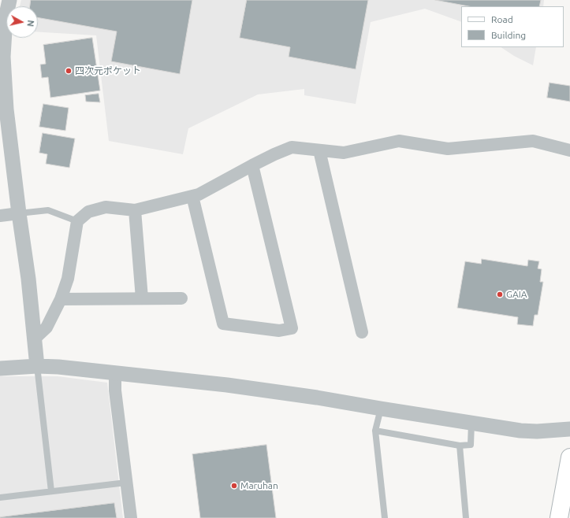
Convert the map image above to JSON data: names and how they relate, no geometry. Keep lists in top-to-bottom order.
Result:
{
  "places": ["四次元ポケット", "GAIA", "Maruhan"],
  "legend": ["Road", "Building"],
  "north": "right"
}
